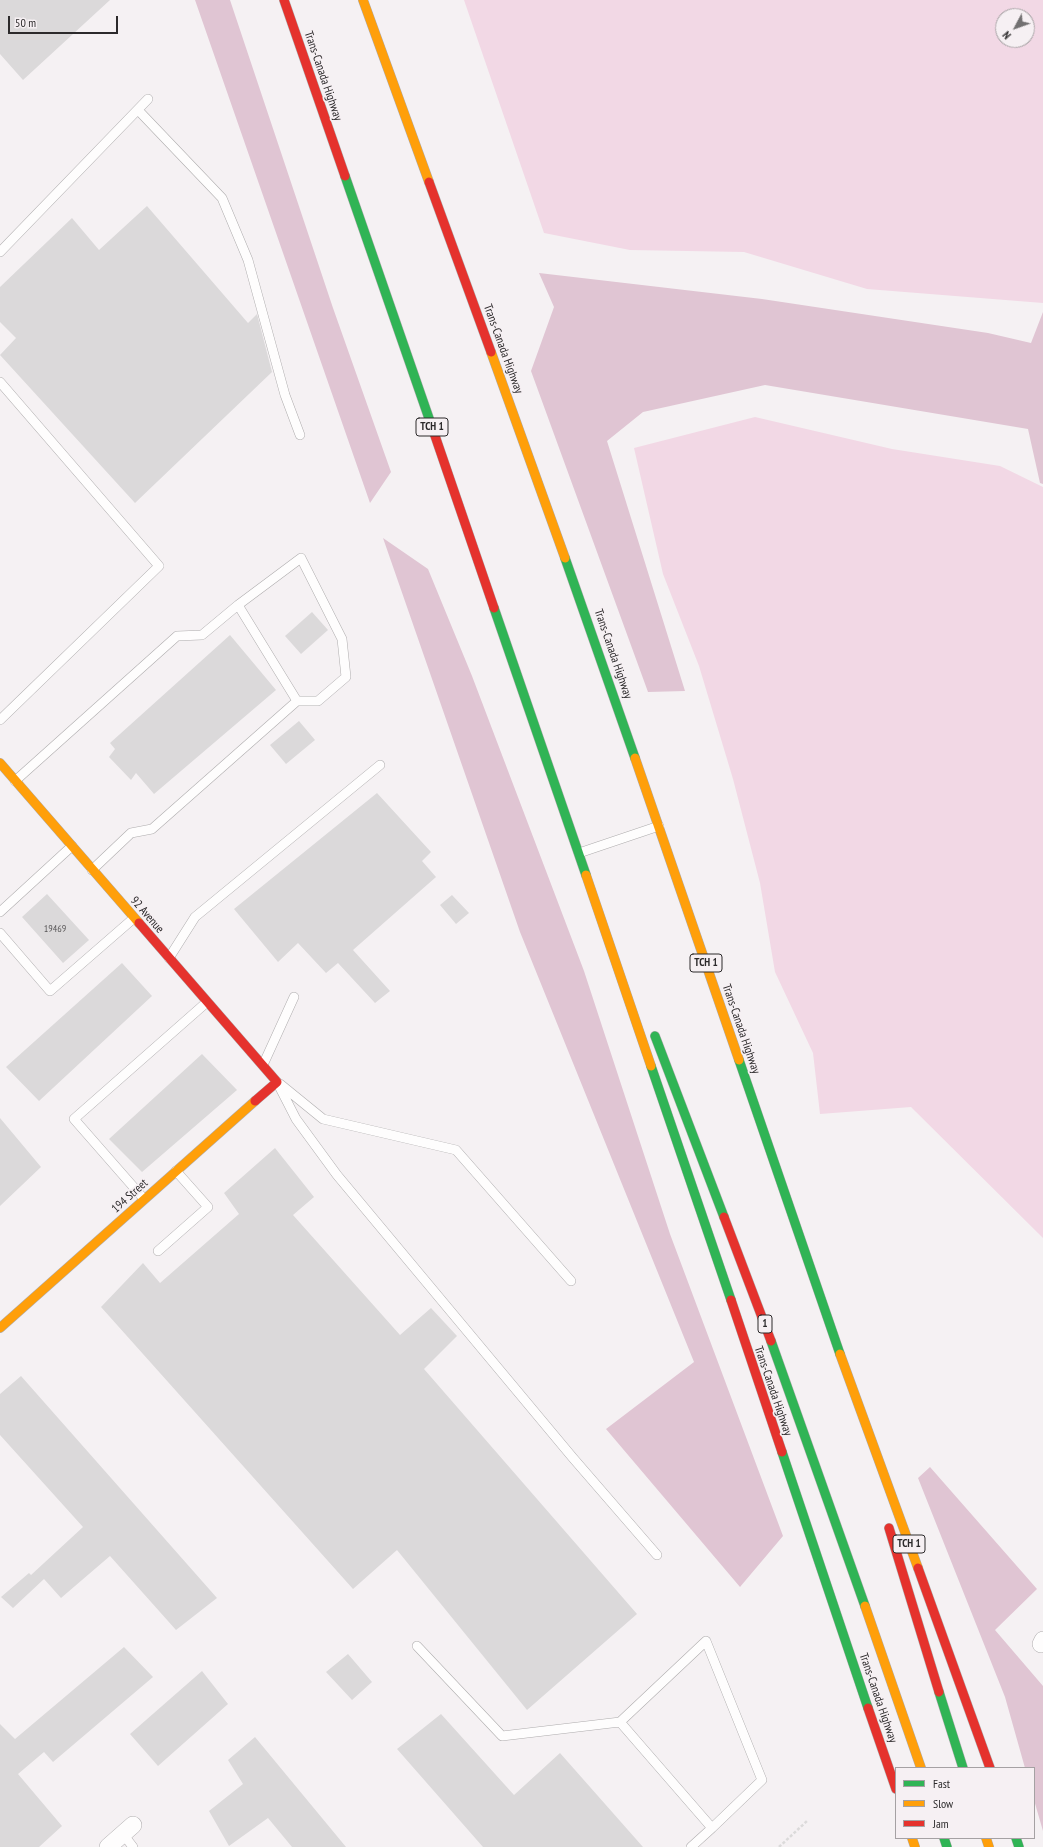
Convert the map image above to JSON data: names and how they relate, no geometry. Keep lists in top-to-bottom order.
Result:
{
  "streets": {
    "main road": [
      "Trans-Canada Highway",
      "TCH 1",
      "92 Avenue",
      "194 Street",
      "1"
    ]
  },
  "crossings": [
    ["92 Avenue", "194 Street"]
  ],
  "house_numbers": ["19469"],
  "legend": ["Fast", "Slow", "Jam"],
  "scale_bar": "50 m",
  "north": "bottom left"
}
